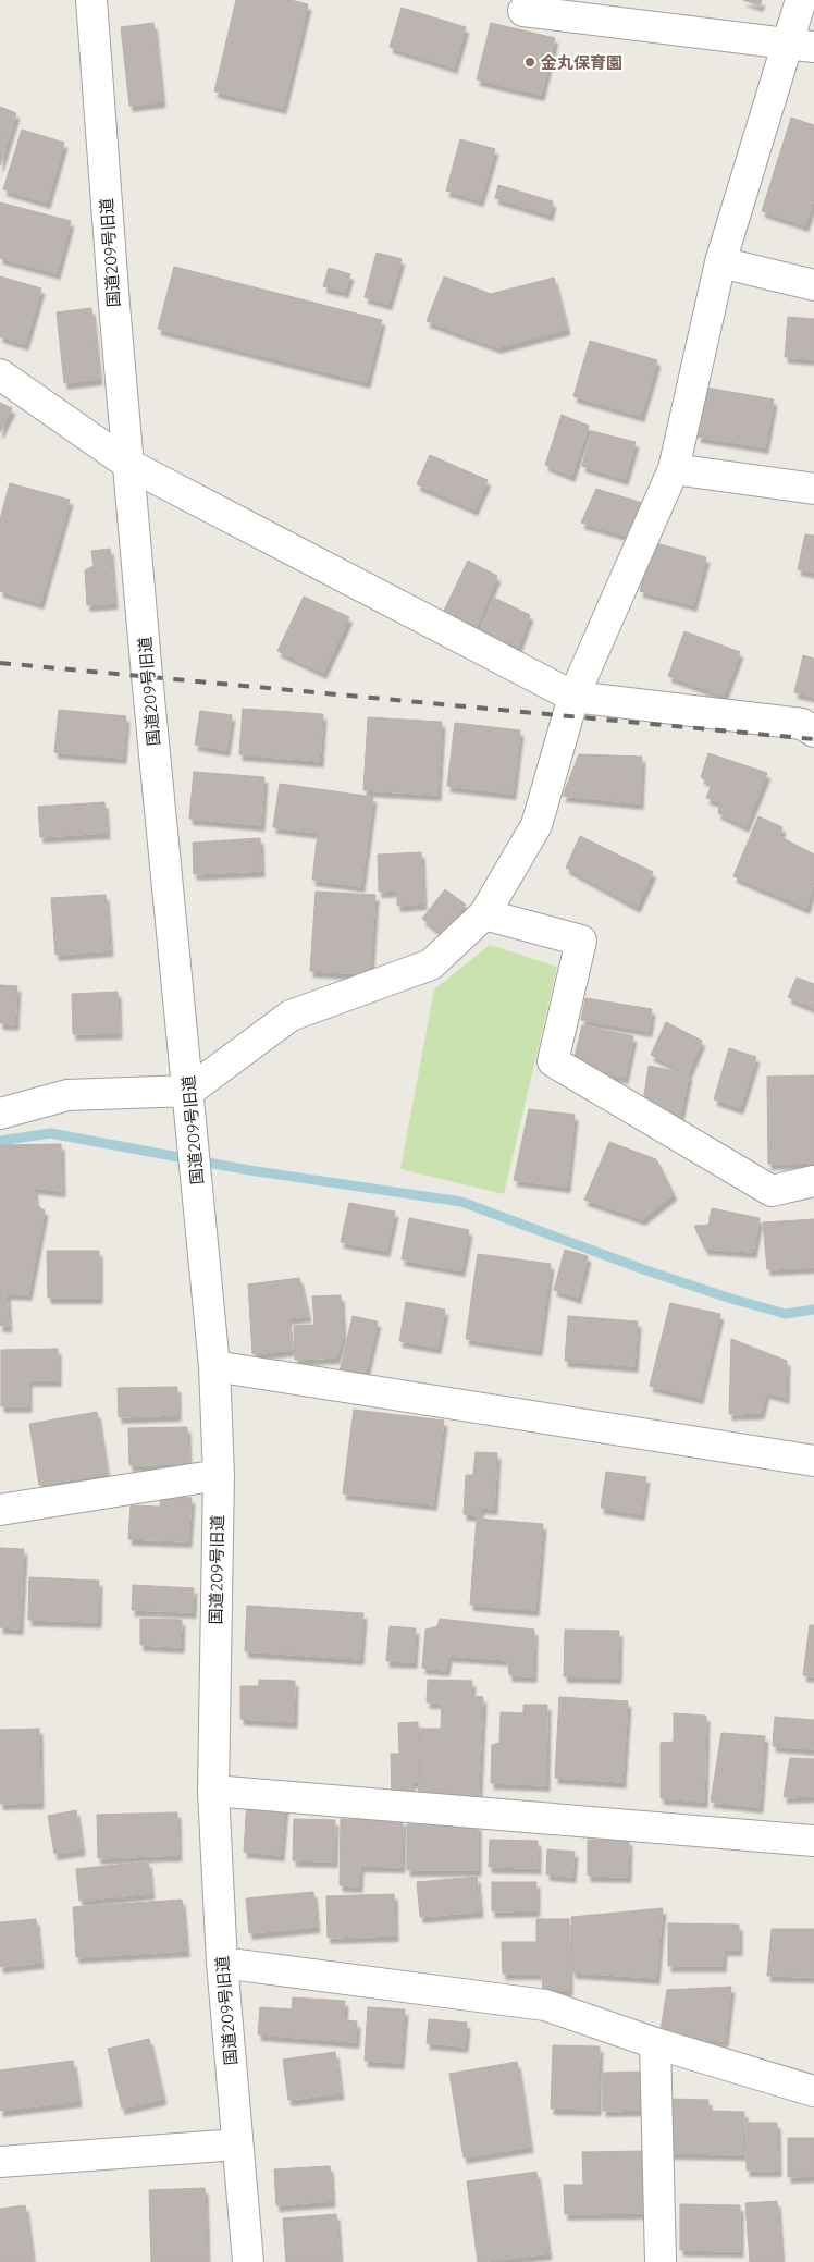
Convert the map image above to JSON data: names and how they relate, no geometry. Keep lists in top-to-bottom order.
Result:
{
  "streets": {
    "street": ["国道209号旧道"]
  },
  "places": ["金丸保育園"]
}
